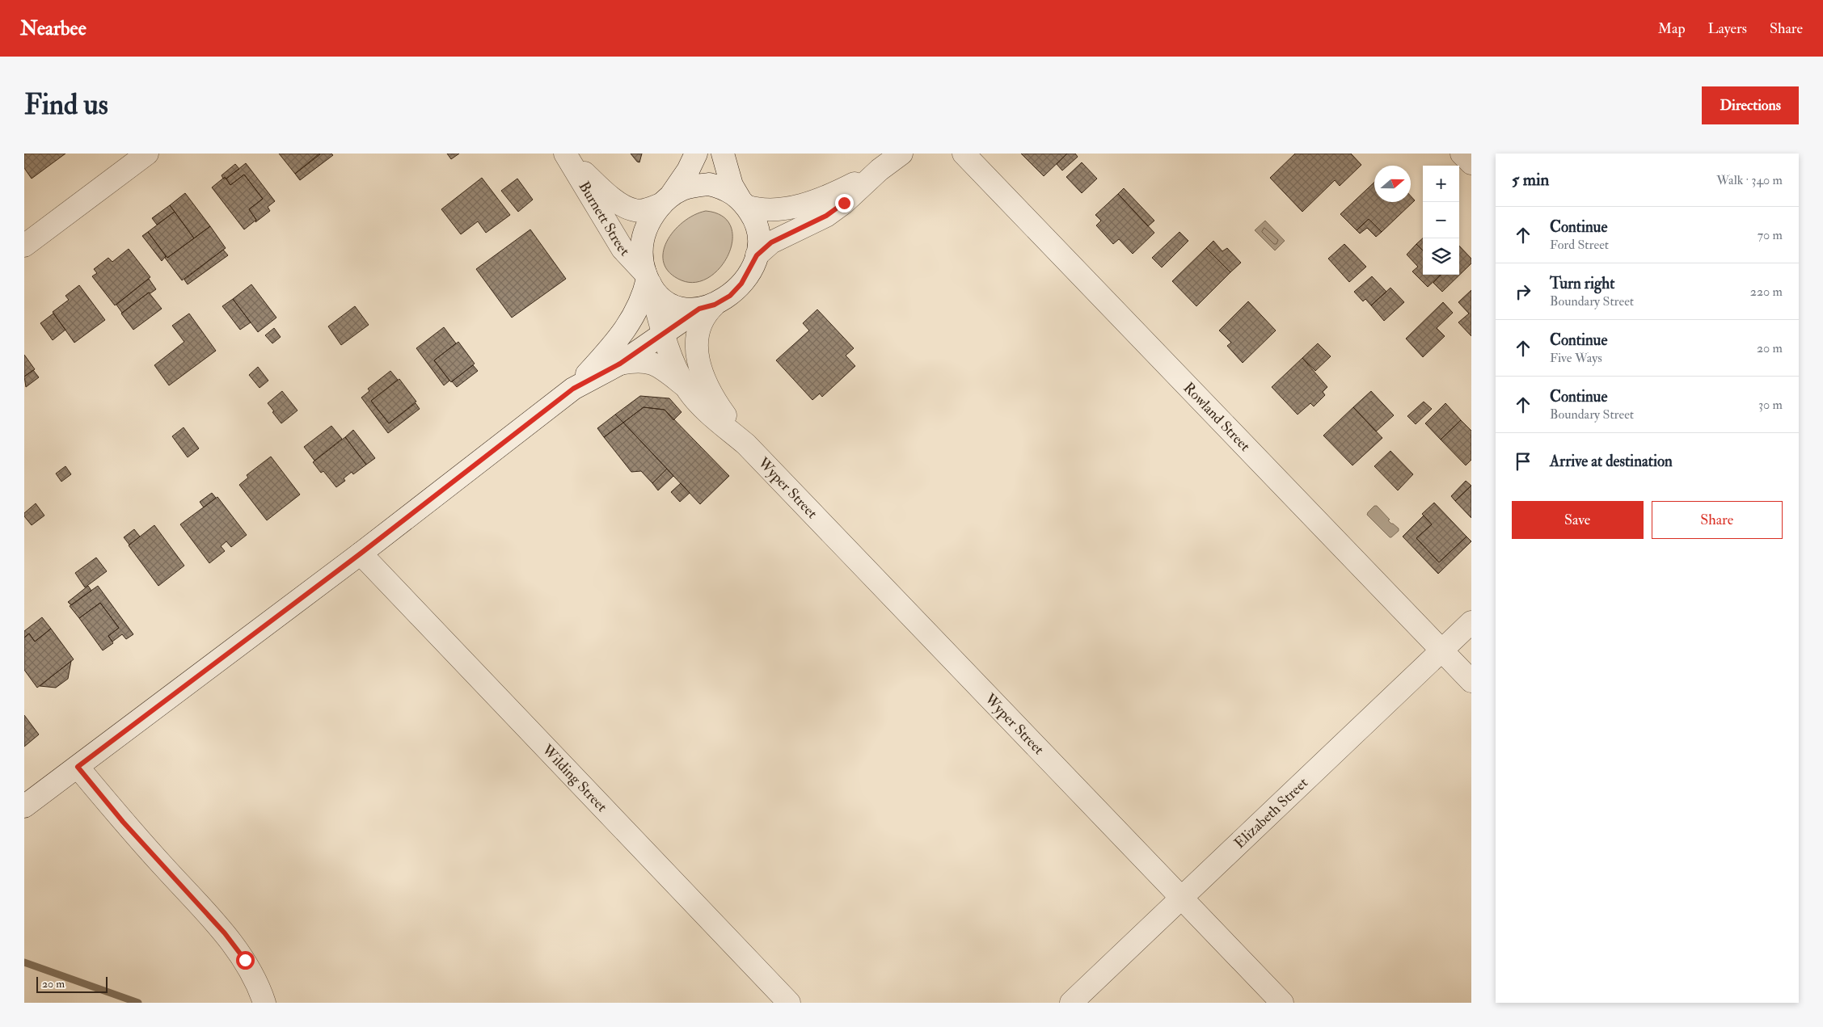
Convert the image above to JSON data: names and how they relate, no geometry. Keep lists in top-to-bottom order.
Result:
{
  "streets": {
    "street": [
      "Burnett Street",
      "Rowland Street",
      "Wyper Street",
      "Wilding Street",
      "Elizabeth Street"
    ]
  },
  "crossings": [
    ["Burnett Street", "Wyper Street"],
    ["Rowland Street", "Elizabeth Street"],
    ["Wyper Street", "Elizabeth Street"]
  ],
  "scale_bar": "20 m",
  "north": "right",
  "page": {
    "header": "Nearbee",
    "nav": ["Map", "Layers", "Share"],
    "buttons": [
      "Directions",
      ["Save", "Share"]
    ],
    "title": "Find us",
    "heading": ["5 min", "Walk · 340 m"],
    "map_buttons": ["+", "−"],
    "list": [
      ["Continue", "Ford Street", "70 m"],
      ["Turn right", "Boundary Street", "220 m"],
      ["Continue", "Five Ways", "20 m"],
      ["Continue", "Boundary Street", "30 m"],
      "Arrive at destination"
    ],
    "scale": "20 m"
  }
}
